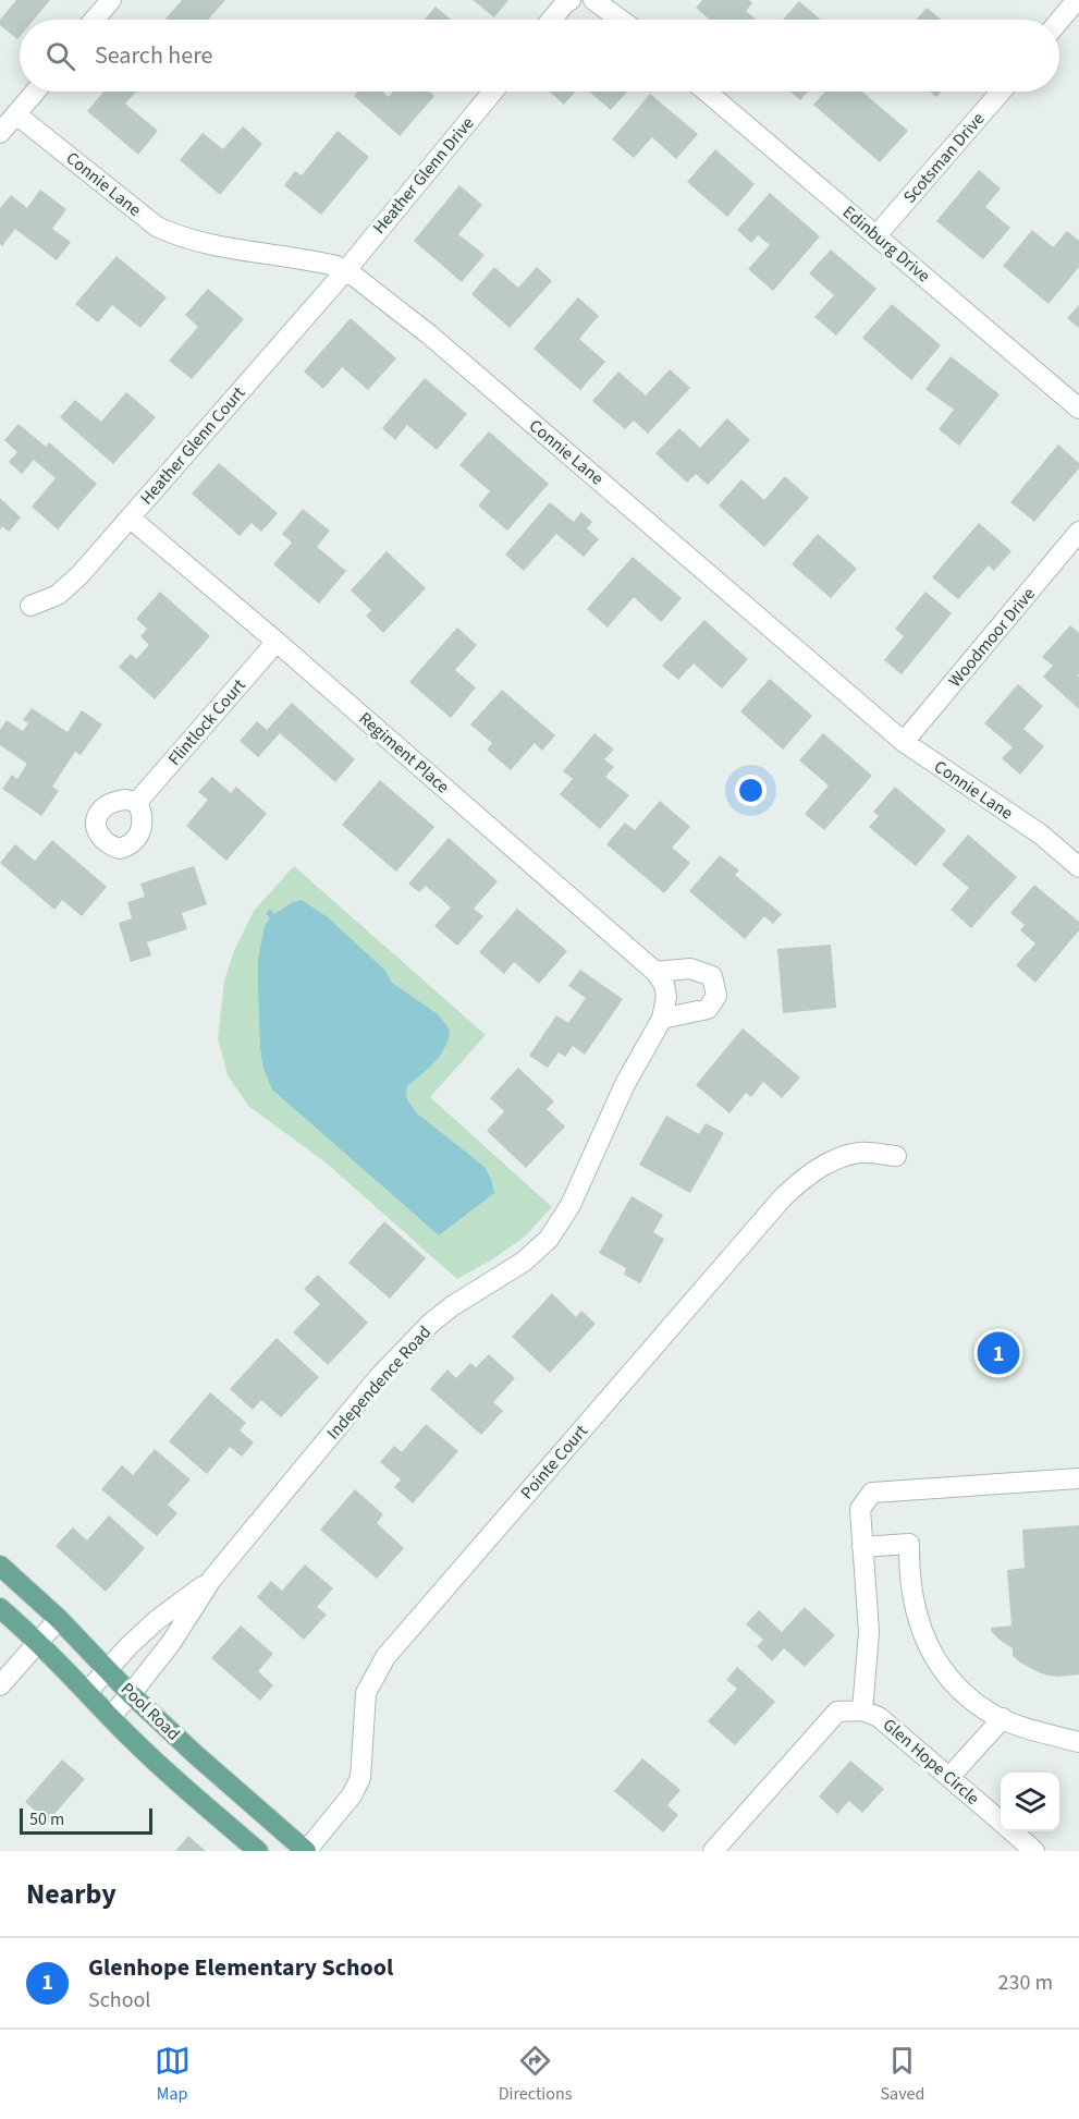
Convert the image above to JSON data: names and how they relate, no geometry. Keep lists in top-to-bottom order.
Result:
{
  "streets": {
    "main road": ["Pool Road"],
    "street": [
      "Scotsman Drive",
      "Heather Glenn Drive",
      "Connie Lane",
      "Edinburg Drive",
      "Heather Glenn Court",
      "Woodmoor Drive",
      "Flintlock Court",
      "Regiment Place",
      "Independence Road",
      "Pointe Court",
      "Glen Hope Circle"
    ]
  },
  "crossings": [
    ["Scotsman Drive", "Edinburg Drive"],
    ["Heather Glenn Drive", "Connie Lane"],
    ["Heather Glenn Drive", "Heather Glenn Court"],
    ["Connie Lane", "Heather Glenn Court"],
    ["Connie Lane", "Woodmoor Drive"],
    ["Heather Glenn Court", "Regiment Place"],
    ["Flintlock Court", "Regiment Place"],
    ["Regiment Place", "Independence Road"],
    ["Independence Road", "Pool Road"],
    ["Pointe Court", "Pool Road"]
  ],
  "scale_bar": "50 m",
  "page": {
    "search": "Search here",
    "pins": "1",
    "scale": "50 m",
    "heading": "Nearby",
    "list": [
      {
        "mark": "1",
        "name": "Glenhope Elementary School",
        "note": "School",
        "value": "230 m"
      }
    ],
    "nav": ["Map", "Directions", "Saved"]
  }
}
